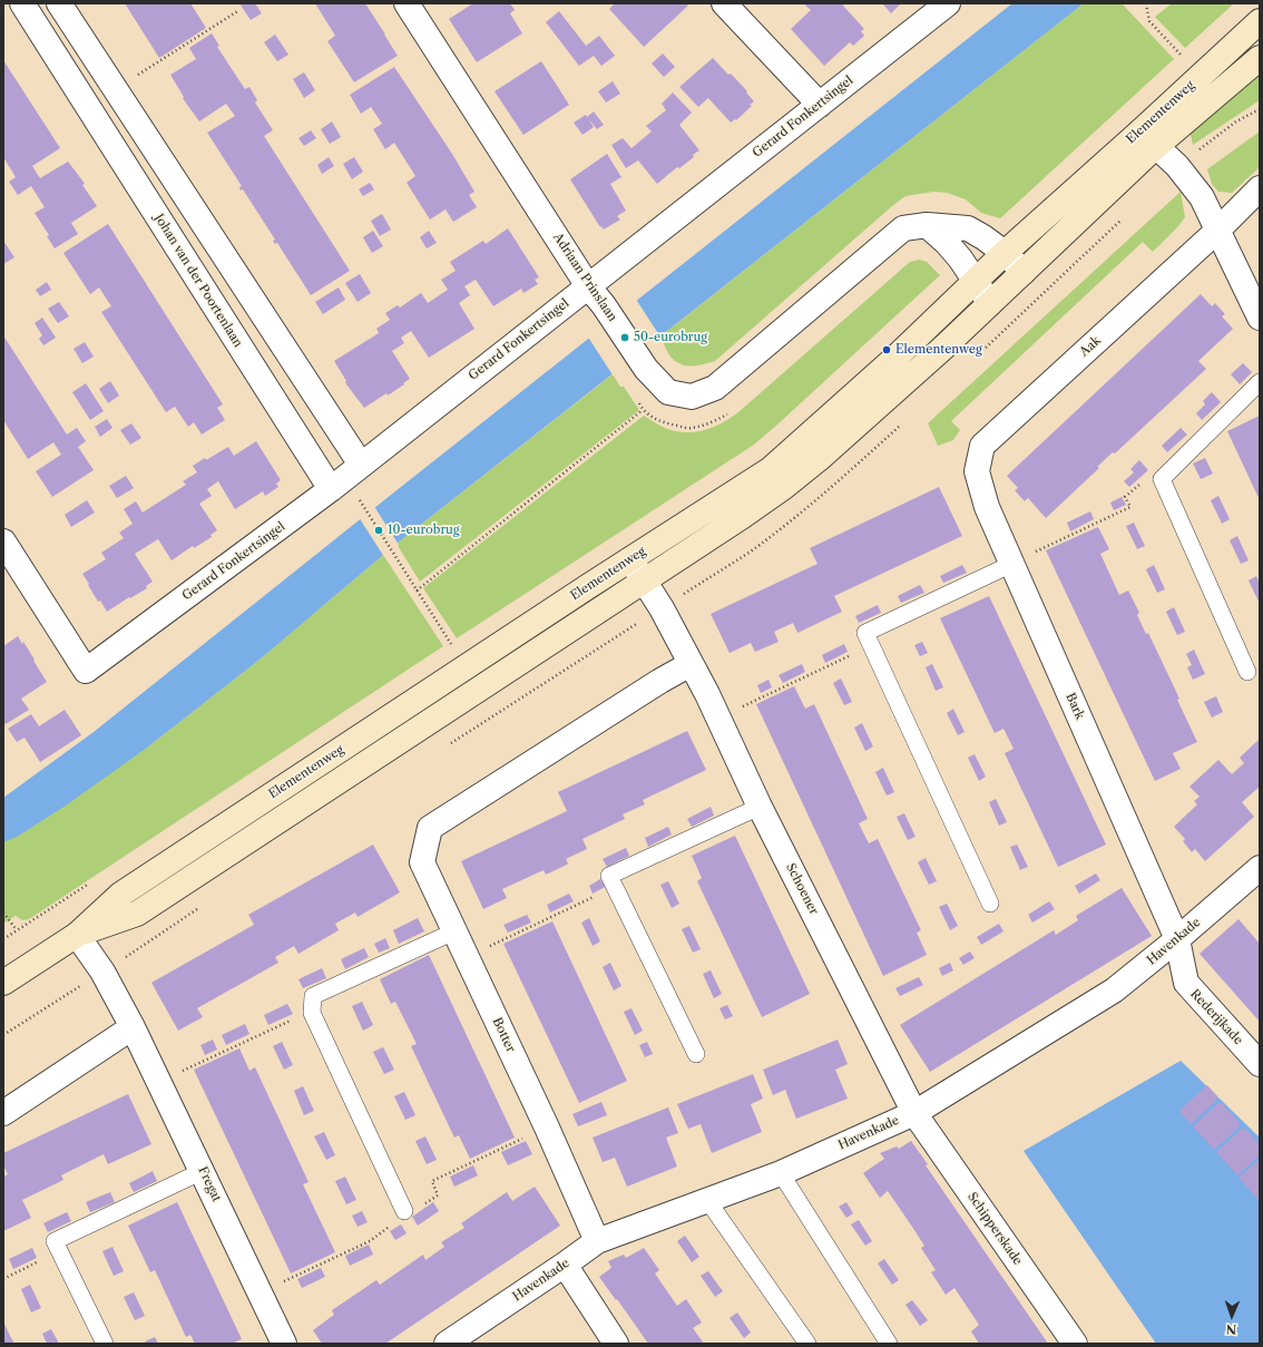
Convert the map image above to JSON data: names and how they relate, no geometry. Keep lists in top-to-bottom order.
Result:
{
  "streets": {
    "street": [
      "Elementenweg",
      "Gerard Fonkertsingel",
      "Adriaan Prinslaan",
      "Johan van der Poortenlaan",
      "Aak",
      "Bark",
      "Schoener",
      "Havenkade",
      "Rederijkade",
      "Botter",
      "Fregat",
      "Schipperskade"
    ]
  },
  "crossings": [
    ["Elementenweg", "Adriaan Prinslaan"],
    ["Elementenweg", "Schoener"],
    ["Elementenweg", "Fregat"],
    ["Gerard Fonkertsingel", "Adriaan Prinslaan"],
    ["Gerard Fonkertsingel", "Johan van der Poortenlaan"],
    ["Aak", "Bark"],
    ["Bark", "Havenkade"],
    ["Bark", "Rederijkade"],
    ["Schoener", "Havenkade"],
    ["Schoener", "Botter"],
    ["Schoener", "Schipperskade"],
    ["Havenkade", "Rederijkade"],
    ["Havenkade", "Botter"],
    ["Havenkade", "Schipperskade"]
  ],
  "places": ["50-eurobrug", "Elementenweg", "10-eurobrug"],
  "north": "bottom"
}
